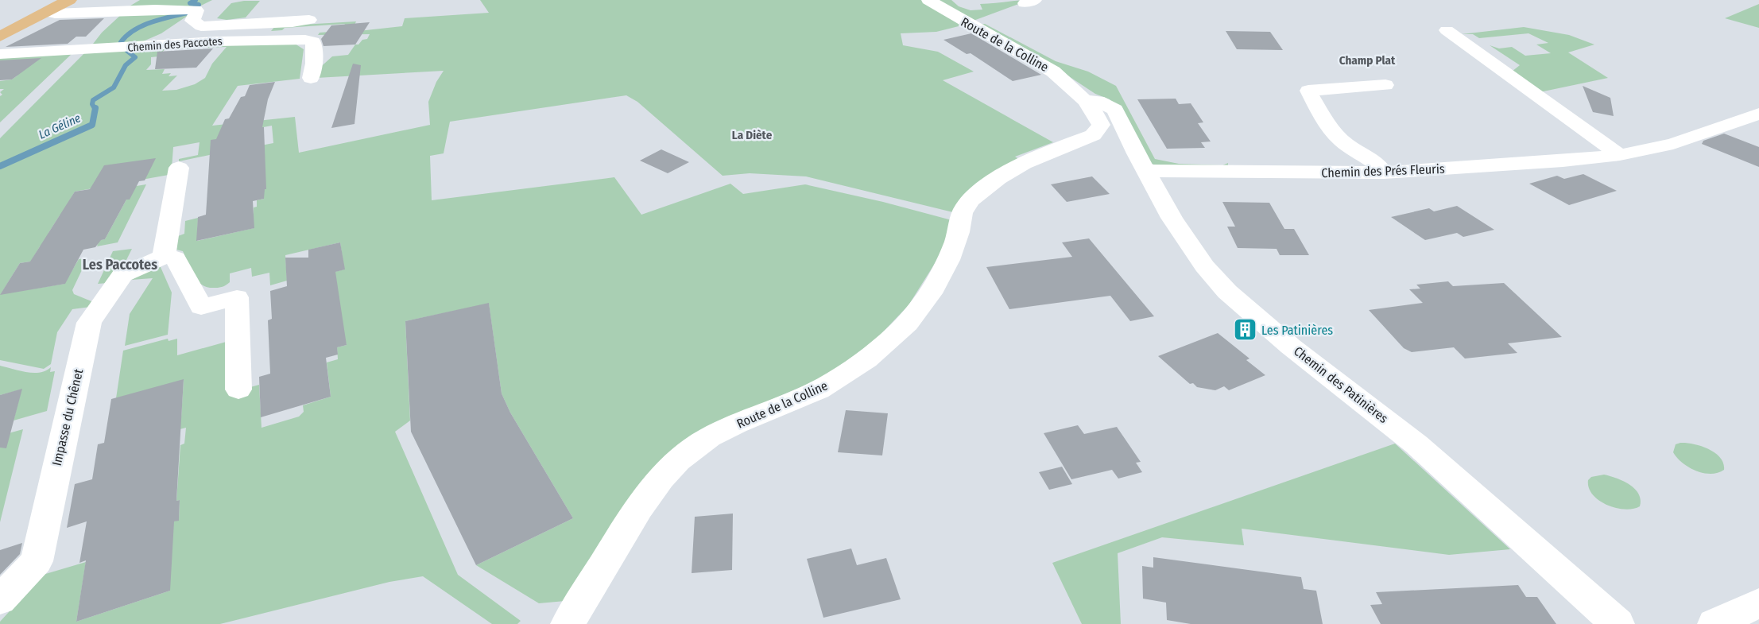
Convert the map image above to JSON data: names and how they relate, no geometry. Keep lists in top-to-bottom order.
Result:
{
  "streets": {
    "street": [
      "Chemin des Paccotes",
      "Route de la Colline",
      "Chemin des Prés Fleuris",
      "Chemin des Patinières",
      "Impasse du Chênet"
    ]
  },
  "crossings": [
    ["Route de la Colline", "Chemin des Patinières"],
    ["Chemin des Prés Fleuris", "Chemin des Patinières"]
  ],
  "districts": ["Champ Plat", "La Diète", "Les Paccotes"],
  "water": ["La Géline"],
  "places": {
    "building": ["Les Patinières"]
  }
}
